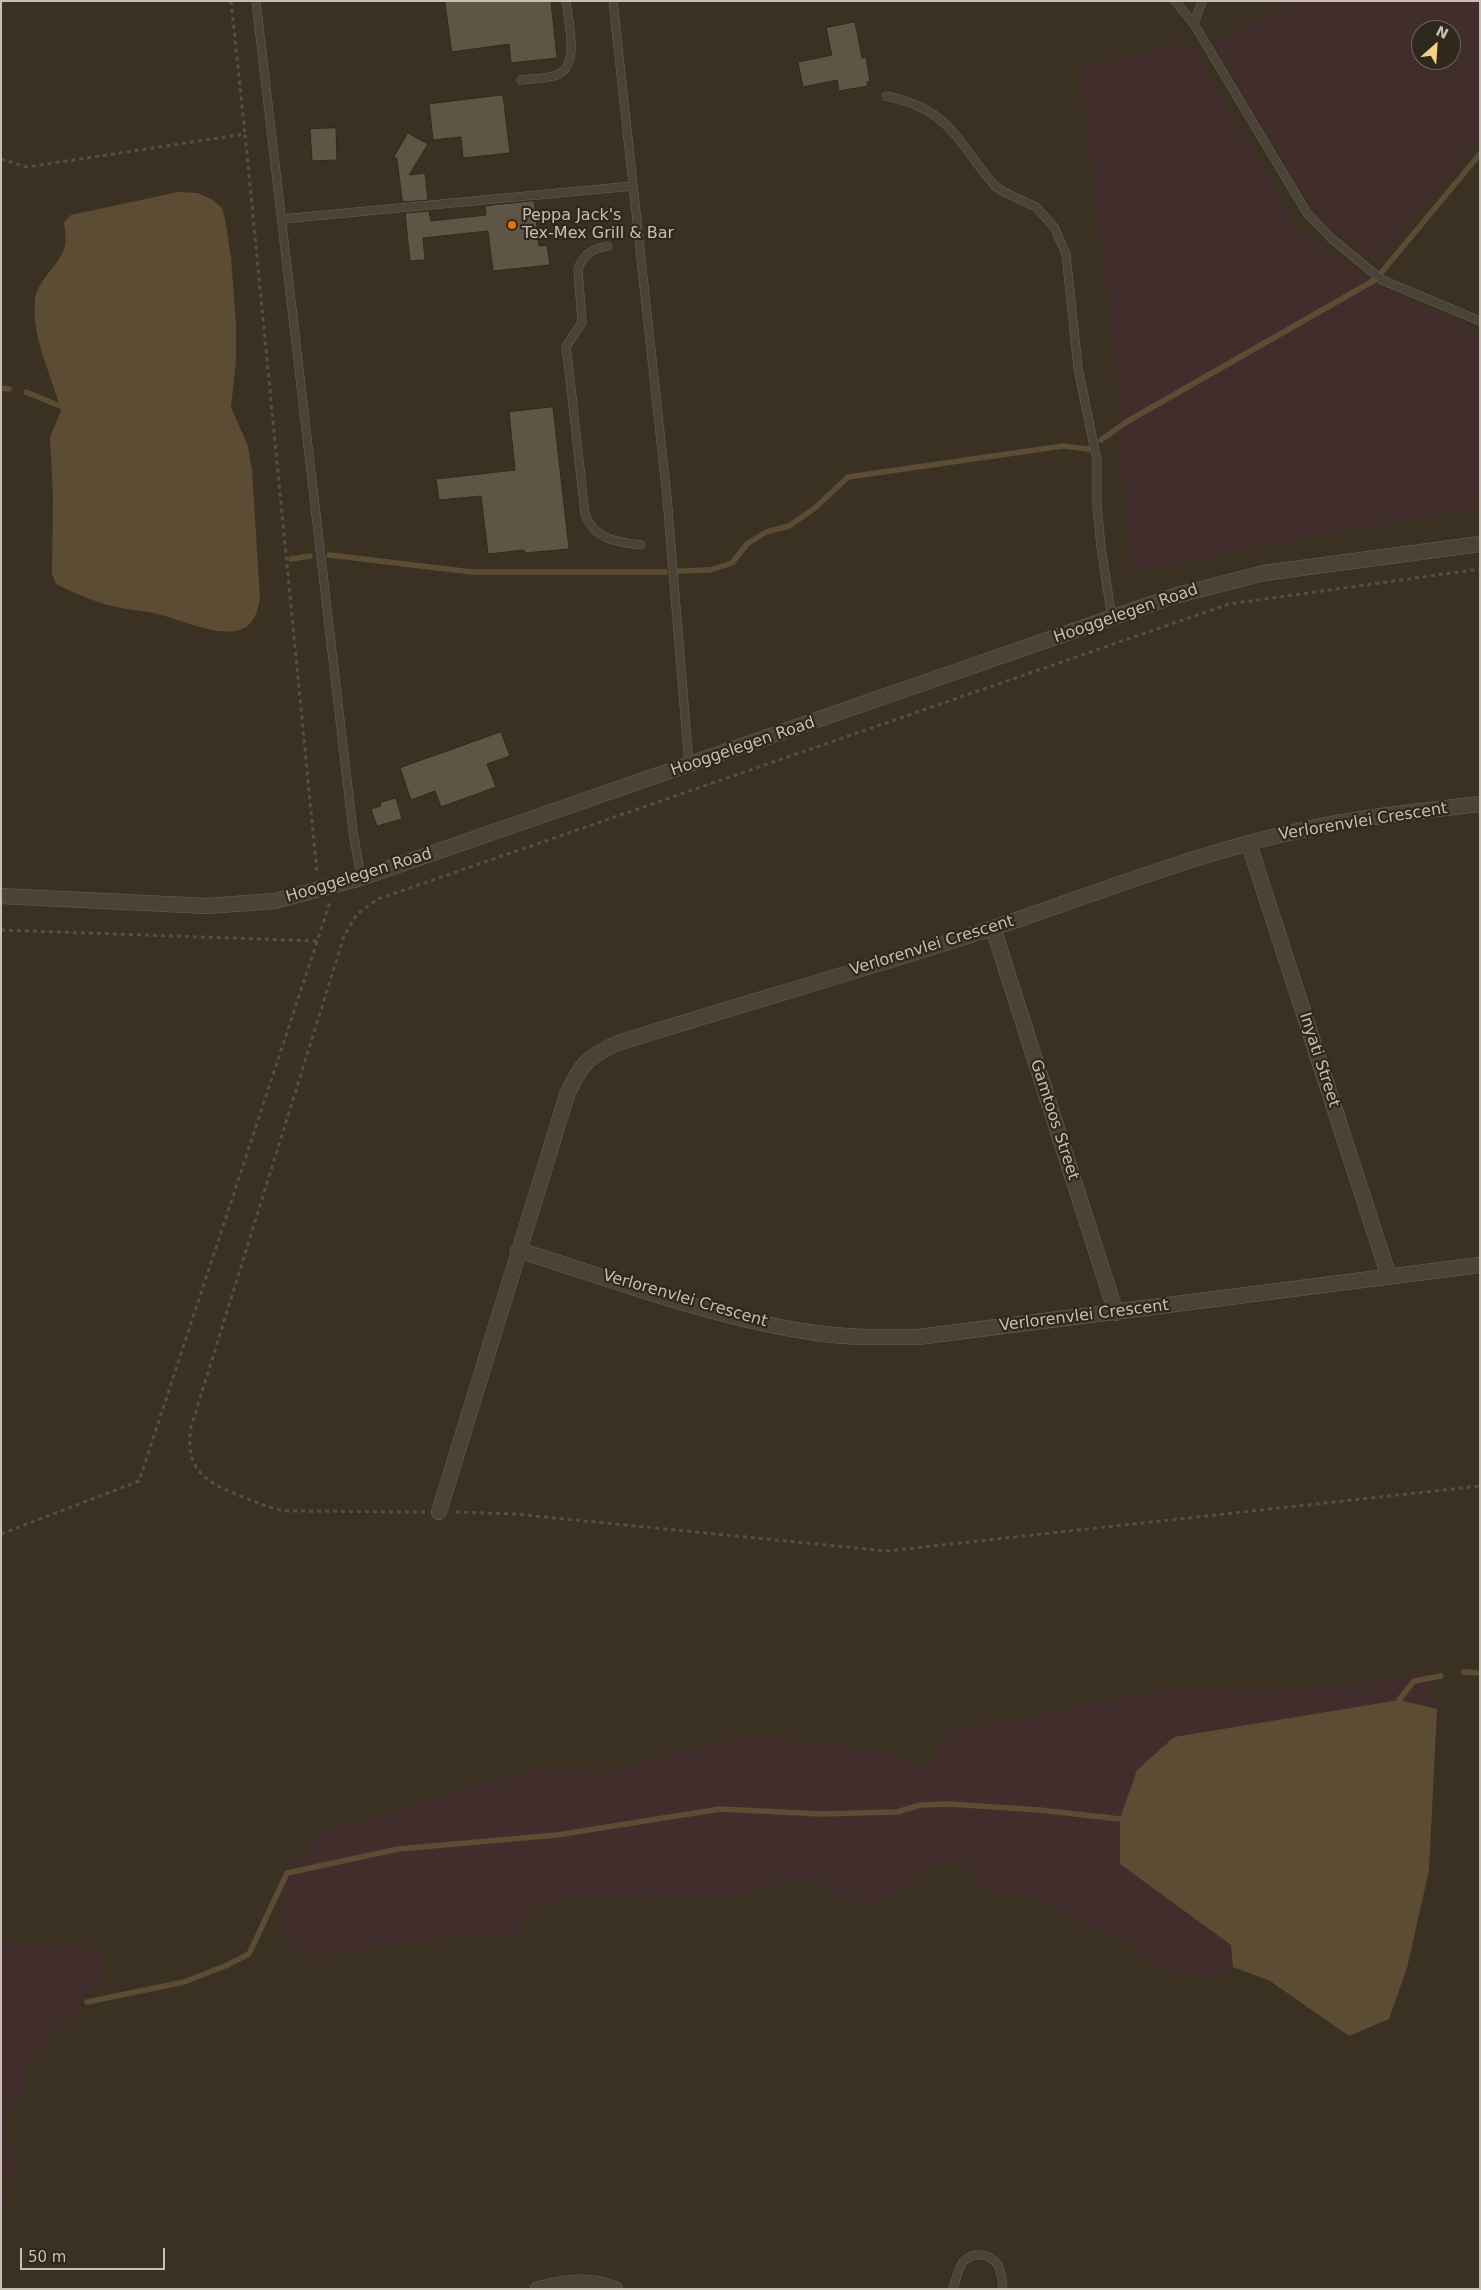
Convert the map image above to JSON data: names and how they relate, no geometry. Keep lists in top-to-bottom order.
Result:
{
  "streets": {
    "street": [
      "Hooggelegen Road",
      "Verlorenvlei Crescent",
      "Inyati Street",
      "Gamtoos Street"
    ]
  },
  "crossings": [
    ["Verlorenvlei Crescent", "Inyati Street"],
    ["Verlorenvlei Crescent", "Gamtoos Street"]
  ],
  "places": ["Peppa Jack's Tex-Mex Grill & Bar"],
  "scale_bar": "50 m",
  "north": "top right"
}
